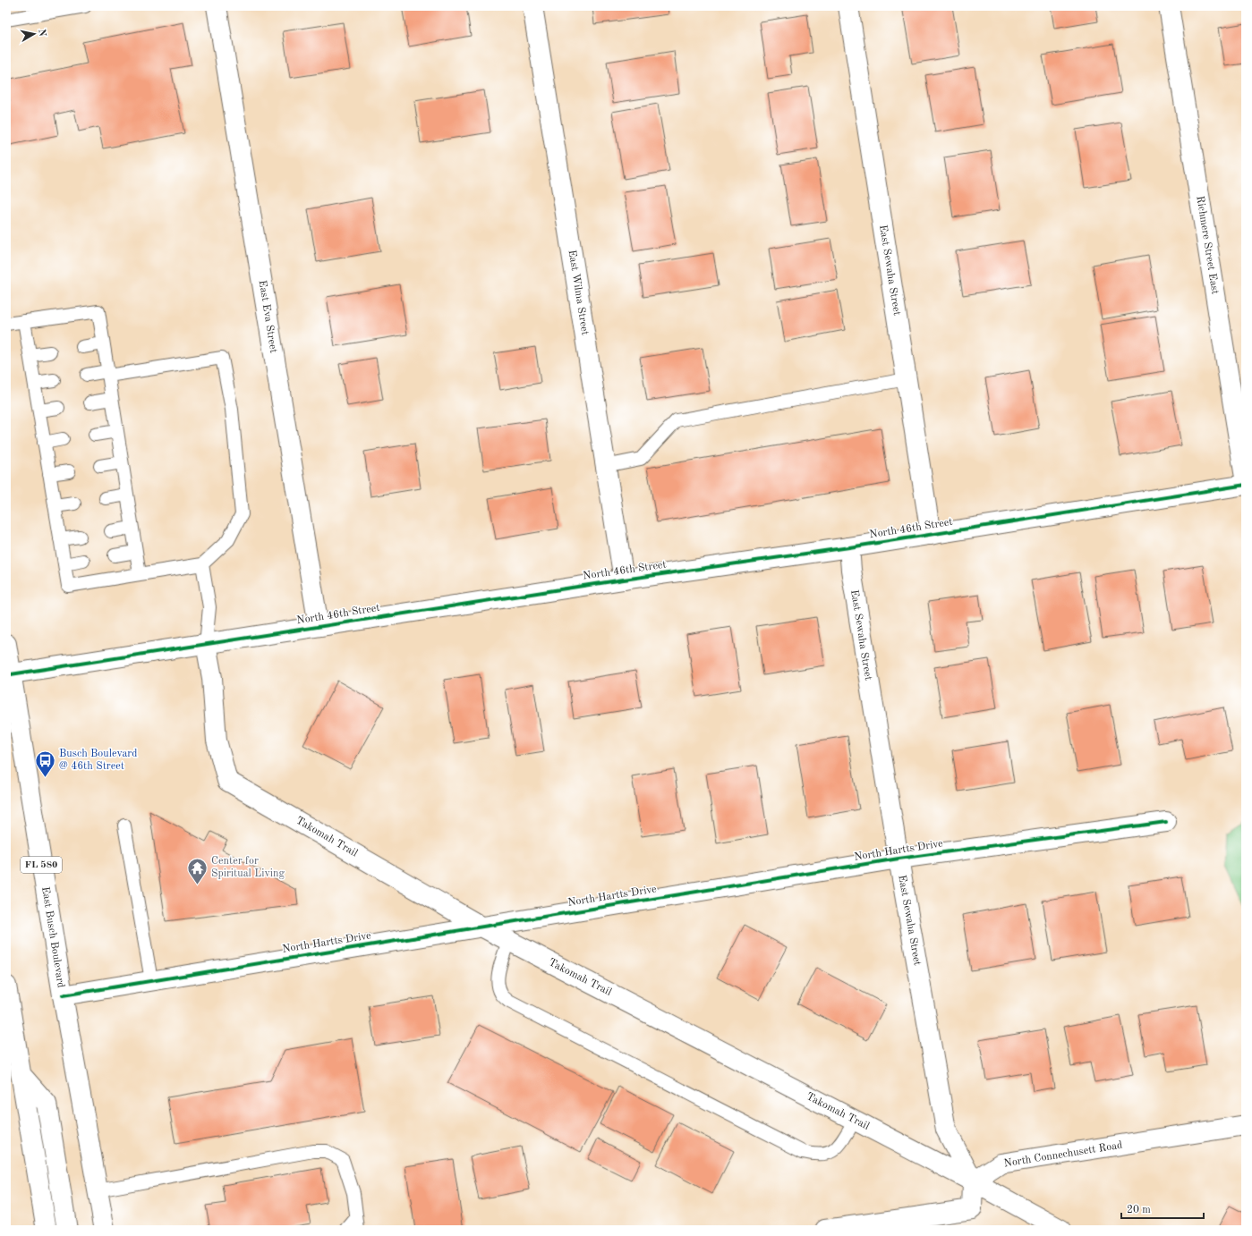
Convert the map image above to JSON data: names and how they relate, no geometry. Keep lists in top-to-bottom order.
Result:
{
  "streets": {
    "street": [
      "Richmere Street East",
      "East Sewaha Street",
      "East Wilma Street",
      "East Eva Street",
      "North 46th Street",
      "Takomah Trail",
      "North Hartts Drive",
      "FL 580",
      "East Busch Boulevard",
      "North Connechusett Road"
    ]
  },
  "crossings": [
    ["Richmere Street East", "North 46th Street"],
    ["East Sewaha Street", "North 46th Street"],
    ["East Sewaha Street", "Takomah Trail"],
    ["East Sewaha Street", "North Hartts Drive"],
    ["East Sewaha Street", "North Connechusett Road"],
    ["East Wilma Street", "North 46th Street"],
    ["East Eva Street", "North 46th Street"],
    ["North 46th Street", "Takomah Trail"],
    ["North 46th Street", "East Busch Boulevard"],
    ["Takomah Trail", "North Hartts Drive"],
    ["Takomah Trail", "North Connechusett Road"],
    ["North Hartts Drive", "East Busch Boulevard"]
  ],
  "places": {
    "bus stop": ["Busch Boulevard @ 46th Street"],
    "temple": ["Center for Spiritual Living"]
  },
  "scale_bar": "20 m",
  "north": "right"
}
